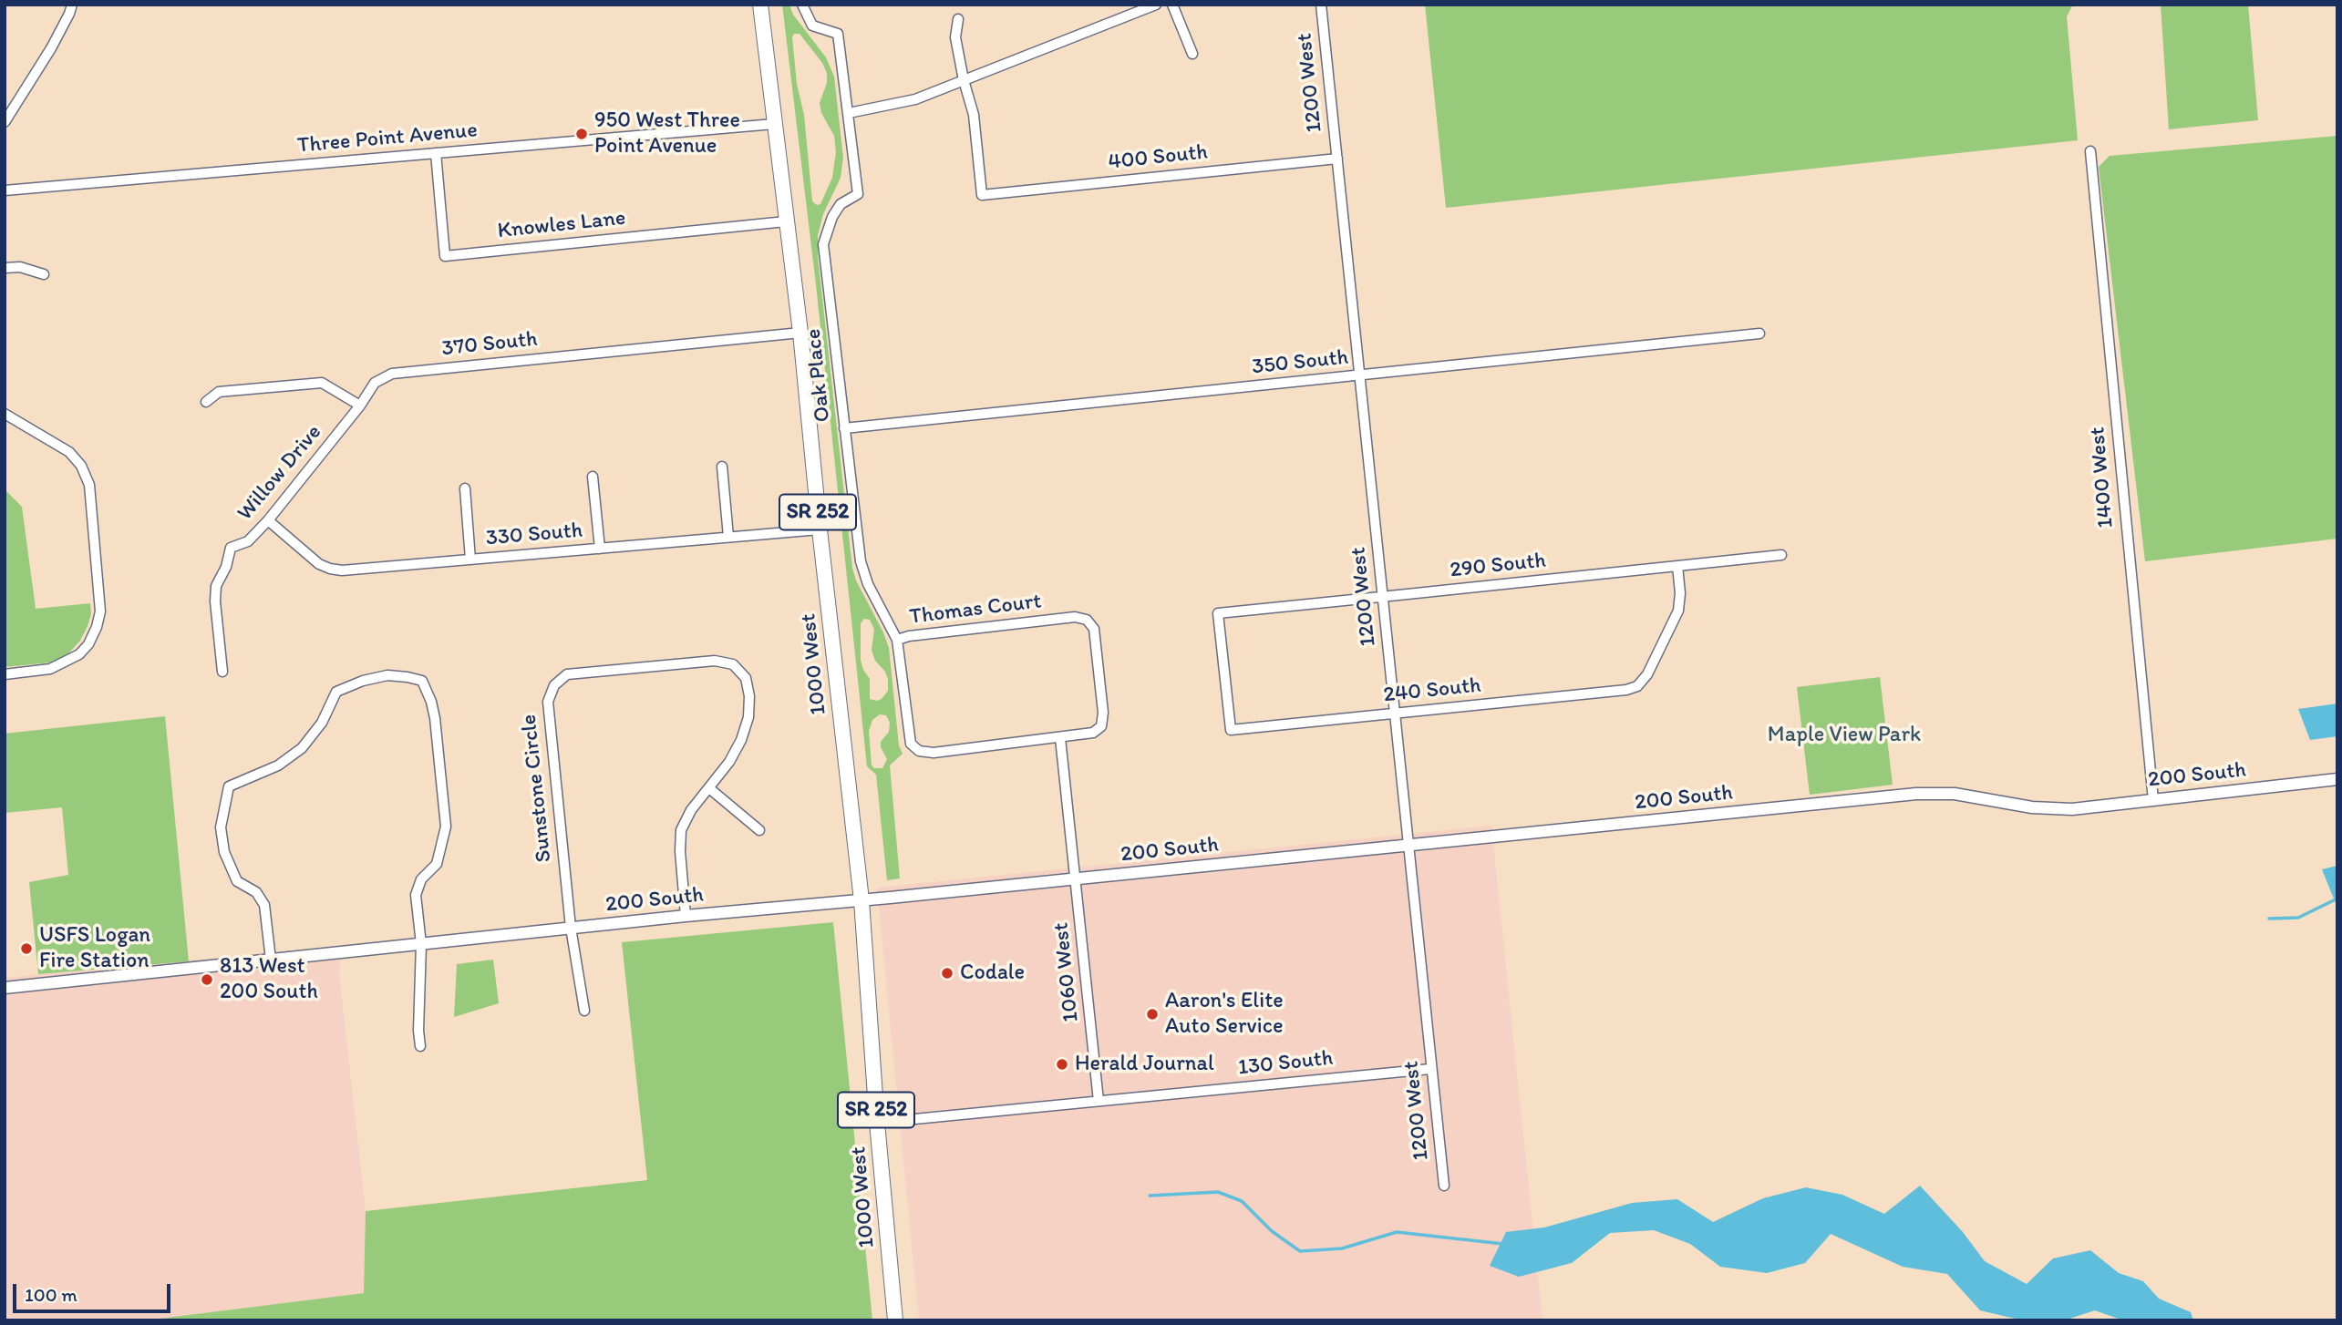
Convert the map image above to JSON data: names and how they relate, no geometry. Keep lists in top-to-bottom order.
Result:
{
  "streets": {
    "main road": ["SR 252", "1000 West"],
    "street": [
      "1200 West",
      "Three Point Avenue",
      "400 South",
      "Knowles Lane",
      "370 South",
      "350 South",
      "Oak Place",
      "Willow Drive",
      "1400 West",
      "330 South",
      "290 South",
      "Thomas Court",
      "240 South",
      "200 South",
      "Sunstone Circle",
      "1060 West",
      "130 South"
    ]
  },
  "crossings": [
    ["1200 West", "400 South"],
    ["1200 West", "350 South"],
    ["1200 West", "290 South"],
    ["1200 West", "240 South"],
    ["1200 West", "200 South"],
    ["1200 West", "130 South"],
    ["Three Point Avenue", "Knowles Lane"],
    ["Three Point Avenue", "1000 West"],
    ["Knowles Lane", "1000 West"],
    ["370 South", "Willow Drive"],
    ["370 South", "1000 West"],
    ["350 South", "Oak Place"],
    ["Oak Place", "Thomas Court"],
    ["Willow Drive", "330 South"],
    ["1400 West", "200 South"],
    ["330 South", "1000 West"],
    ["290 South", "240 South"],
    ["1000 West", "200 South"],
    ["1000 West", "130 South"],
    ["200 South", "Sunstone Circle"],
    ["200 South", "1060 West"],
    ["1060 West", "130 South"]
  ],
  "parks": ["Maple View Park"],
  "places": [
    "950 West Three Point Avenue",
    "USFS Logan Fire Station",
    "Codale",
    "813 West 200 South",
    "Aaron's Elite Auto Service",
    "Herald Journal"
  ],
  "scale_bar": "100 m"
}
